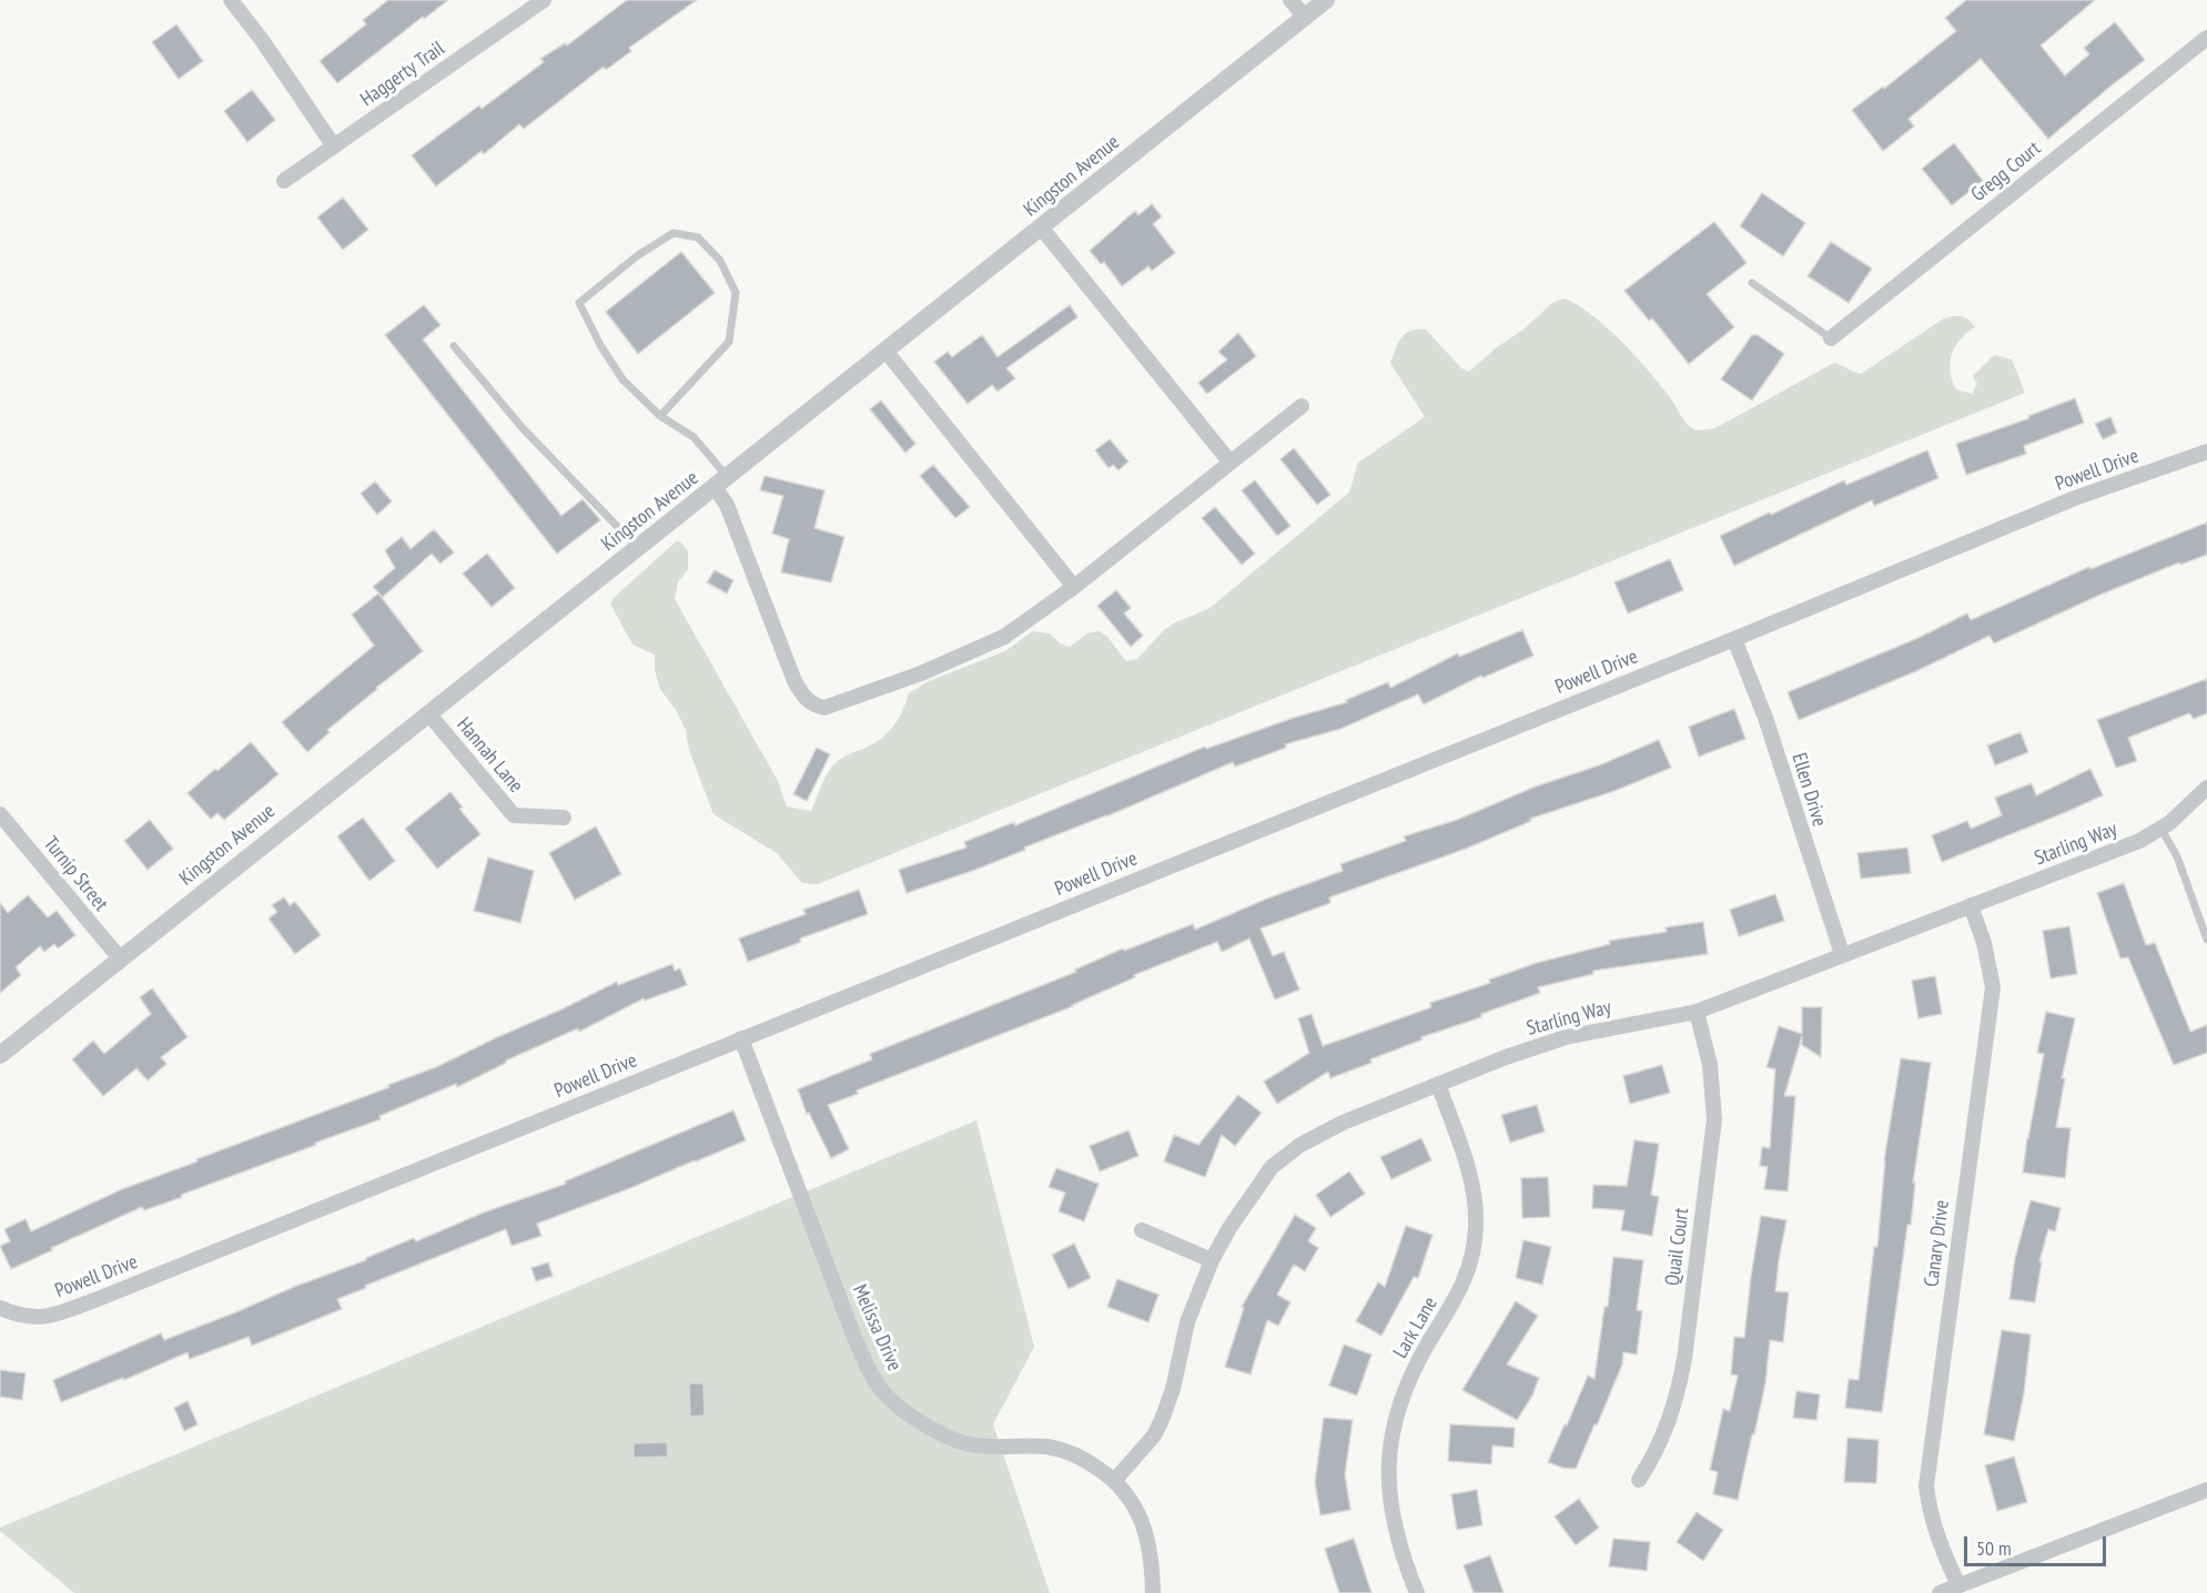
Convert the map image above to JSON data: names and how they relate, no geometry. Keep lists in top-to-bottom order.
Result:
{
  "streets": {
    "street": [
      "Haggerty Trail",
      "Gregg Court",
      "Kingston Avenue",
      "Powell Drive",
      "Hannah Lane",
      "Ellen Drive",
      "Starling Way",
      "Turnip Street",
      "Canary Drive",
      "Quail Court",
      "Melissa Drive",
      "Lark Lane"
    ]
  },
  "crossings": [
    ["Kingston Avenue", "Hannah Lane"],
    ["Kingston Avenue", "Turnip Street"],
    ["Powell Drive", "Ellen Drive"],
    ["Powell Drive", "Melissa Drive"],
    ["Ellen Drive", "Starling Way"],
    ["Starling Way", "Canary Drive"],
    ["Starling Way", "Quail Court"],
    ["Starling Way", "Melissa Drive"],
    ["Starling Way", "Lark Lane"]
  ],
  "scale_bar": "50 m"
}
